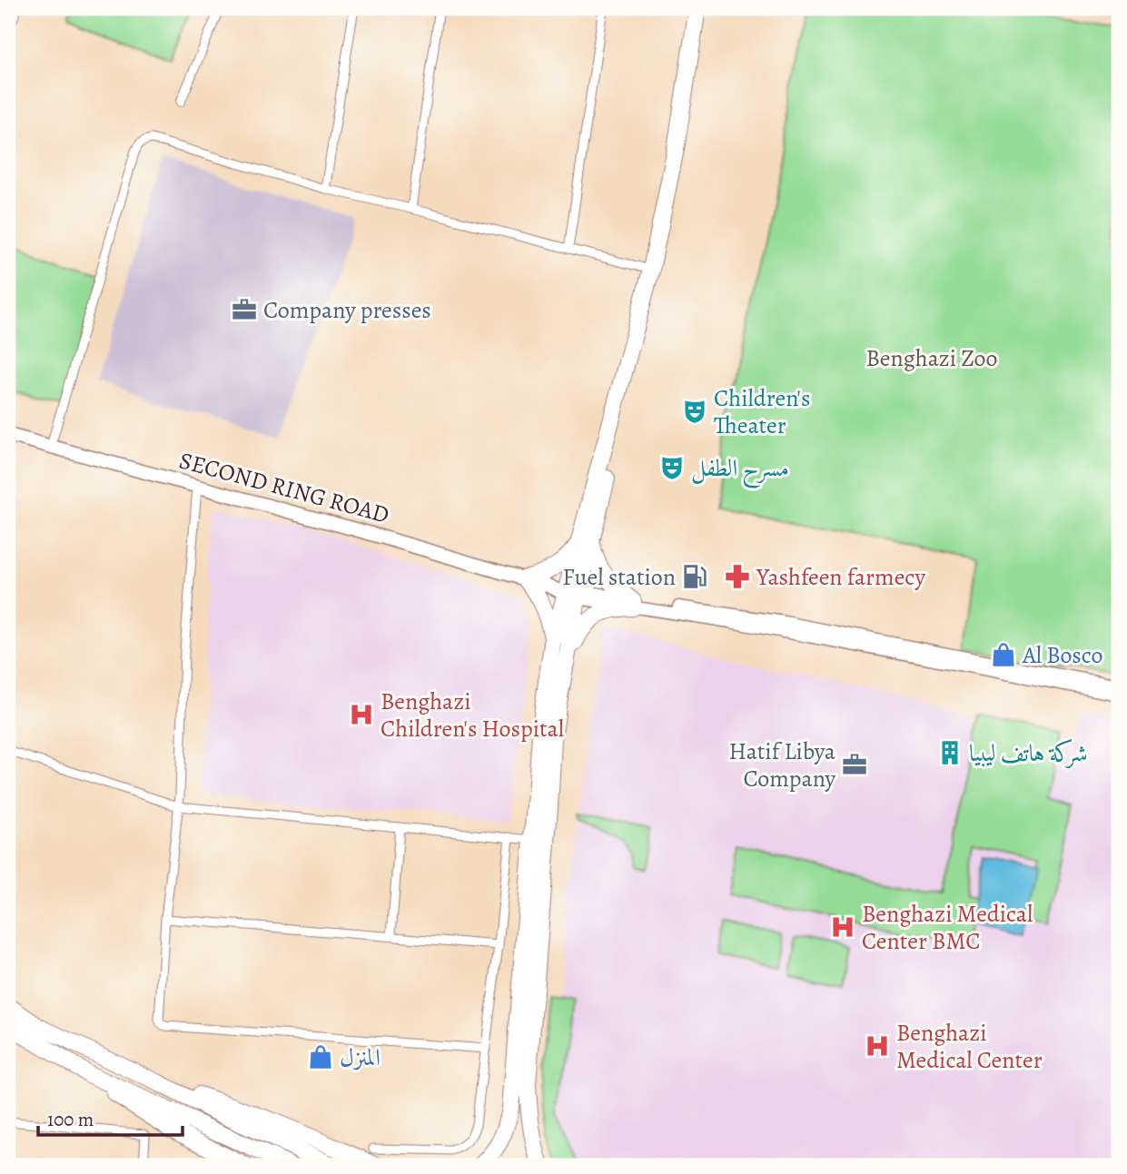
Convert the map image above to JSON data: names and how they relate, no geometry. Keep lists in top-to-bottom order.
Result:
{
  "streets": {
    "main road": ["SECOND RING ROAD"]
  },
  "parks": ["Benghazi Zoo"],
  "places": {
    "office": ["Company presses", "Hatif Libya Company"],
    "theatre": ["Children's Theater", "مسرح الطفل"],
    "fuel station": ["Fuel station"],
    "pharmacy": ["Yashfeen farmecy"],
    "shop": ["Al Bosco", "المنزل"],
    "hospital": ["Benghazi Children's Hospital", "Benghazi Medical Center BMC", "Benghazi Medical Center"],
    "building": ["شركة هاتف ليبيا"]
  },
  "scale_bar": "100 m"
}
